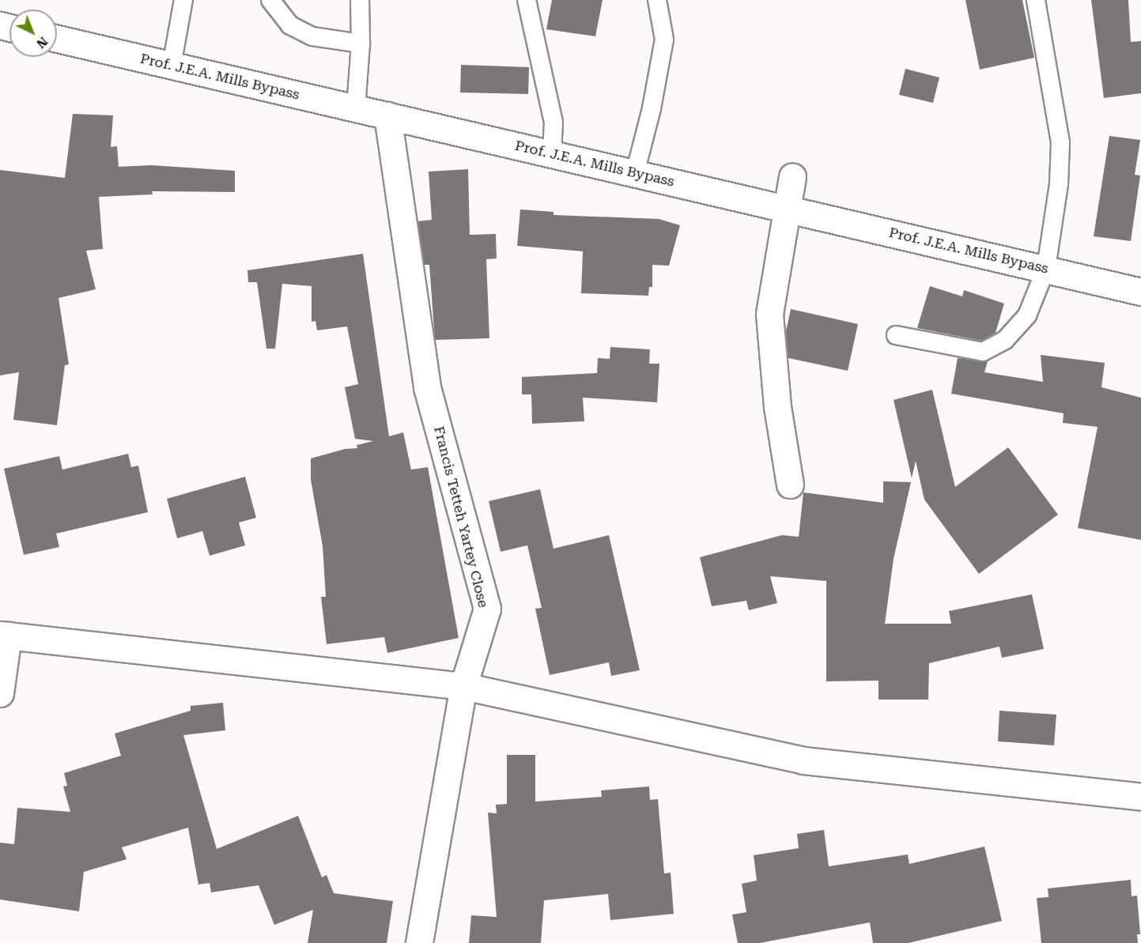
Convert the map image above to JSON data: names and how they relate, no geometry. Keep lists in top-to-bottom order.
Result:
{
  "streets": {
    "street": ["Prof. J.E.A. Mills Bypass", "Francis Tetteh Yartey Close"]
  },
  "crossings": [
    ["Prof. J.E.A. Mills Bypass", "Francis Tetteh Yartey Close"]
  ],
  "north": "bottom right"
}
